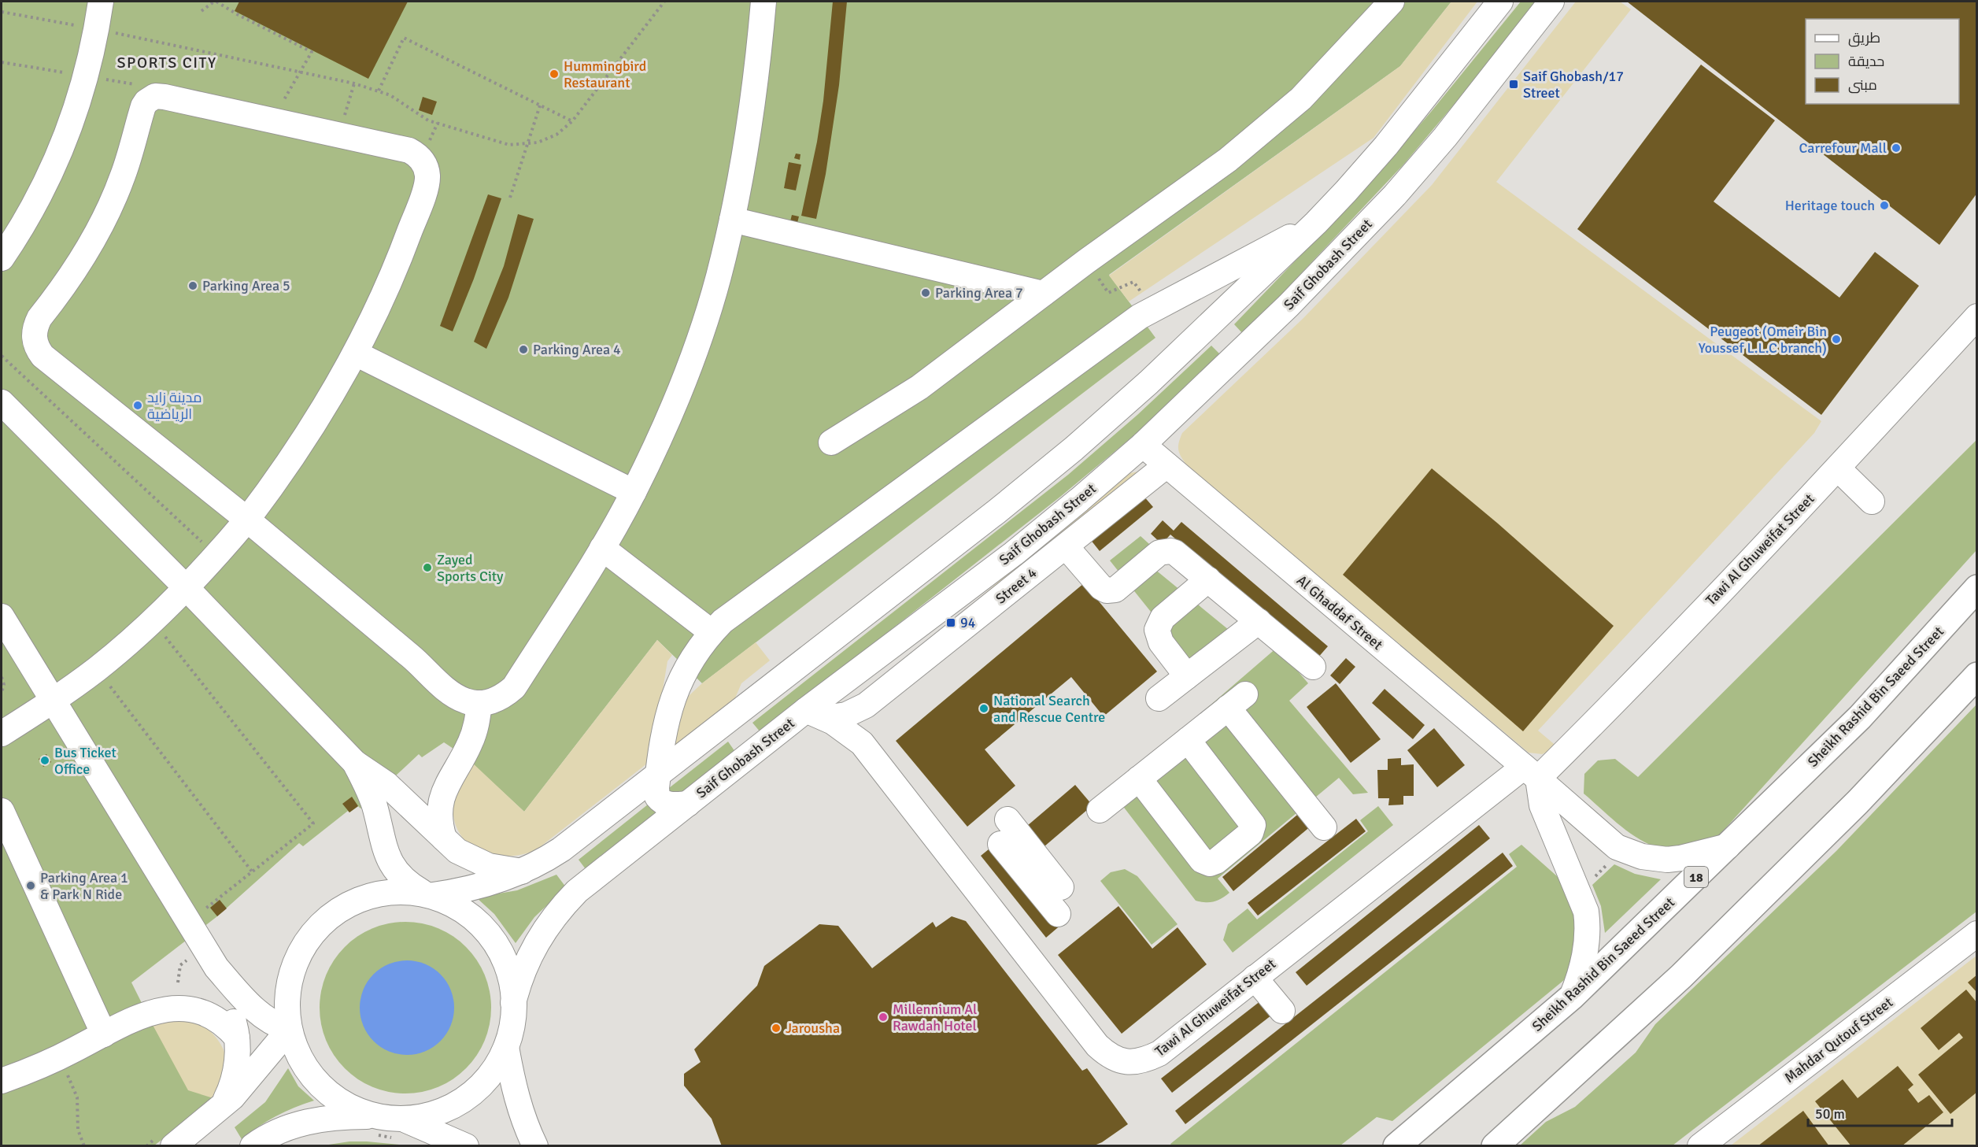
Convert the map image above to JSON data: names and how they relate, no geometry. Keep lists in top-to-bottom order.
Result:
{
  "streets": {
    "main road": ["Sheikh Rashid Bin Saeed Street", "18"],
    "street": [
      "Saif Ghobash Street",
      "Tawi Al Ghuweifat Street",
      "Street 4",
      "Al Ghaddaf Street",
      "Mahdar Qutouf Street"
    ]
  },
  "crossings": [
    ["Saif Ghobash Street", "Tawi Al Ghuweifat Street"],
    ["Saif Ghobash Street", "Street 4"],
    ["Saif Ghobash Street", "Al Ghaddaf Street"],
    ["Tawi Al Ghuweifat Street", "Street 4"],
    ["Tawi Al Ghuweifat Street", "Al Ghaddaf Street"],
    ["Street 4", "Al Ghaddaf Street"],
    ["Al Ghaddaf Street", "Sheikh Rashid Bin Saeed Street"]
  ],
  "districts": ["SPORTS CITY"],
  "places": {
    "other": [
      "Hummingbird Restaurant",
      "Carrefour Mall",
      "Heritage touch",
      "Parking Area 5",
      "Parking Area 7",
      "Peugeot (Omeir Bin Youssef L.L.C branch)",
      "Parking Area 4",
      "مدينة زايد الرياضية",
      "Zayed Sports City",
      "National Search and Rescue Centre",
      "Bus Ticket Office",
      "Parking Area 1 & Park N Ride",
      "Millennium Al Rawdah Hotel",
      "Jarousha"
    ],
    "transit": ["Saif Ghobash/17 Street", "94"]
  },
  "legend": ["طريق", "حديقة", "مبنى"],
  "scale_bar": "50 m"
}
